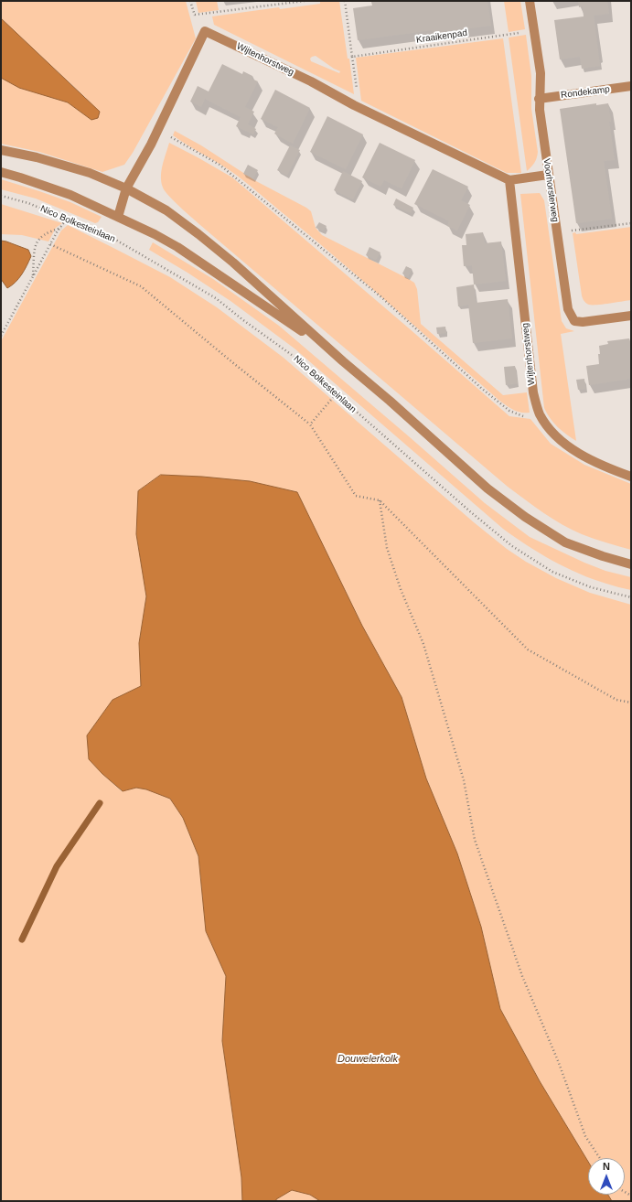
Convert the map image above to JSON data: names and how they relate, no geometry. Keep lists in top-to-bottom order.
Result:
{
  "streets": {
    "street": ["Wijtenhorstweg", "Rondekamp", "Voorhorsterweg"],
    "path": ["Kraaikenpad", "Nico Bolkesteinlaan"]
  },
  "crossings": [
    ["Kraaikenpad", "Voorhorsterweg"],
    ["Rondekamp", "Voorhorsterweg"]
  ],
  "water": ["Douwelerkolk"],
  "north": "top"
}
